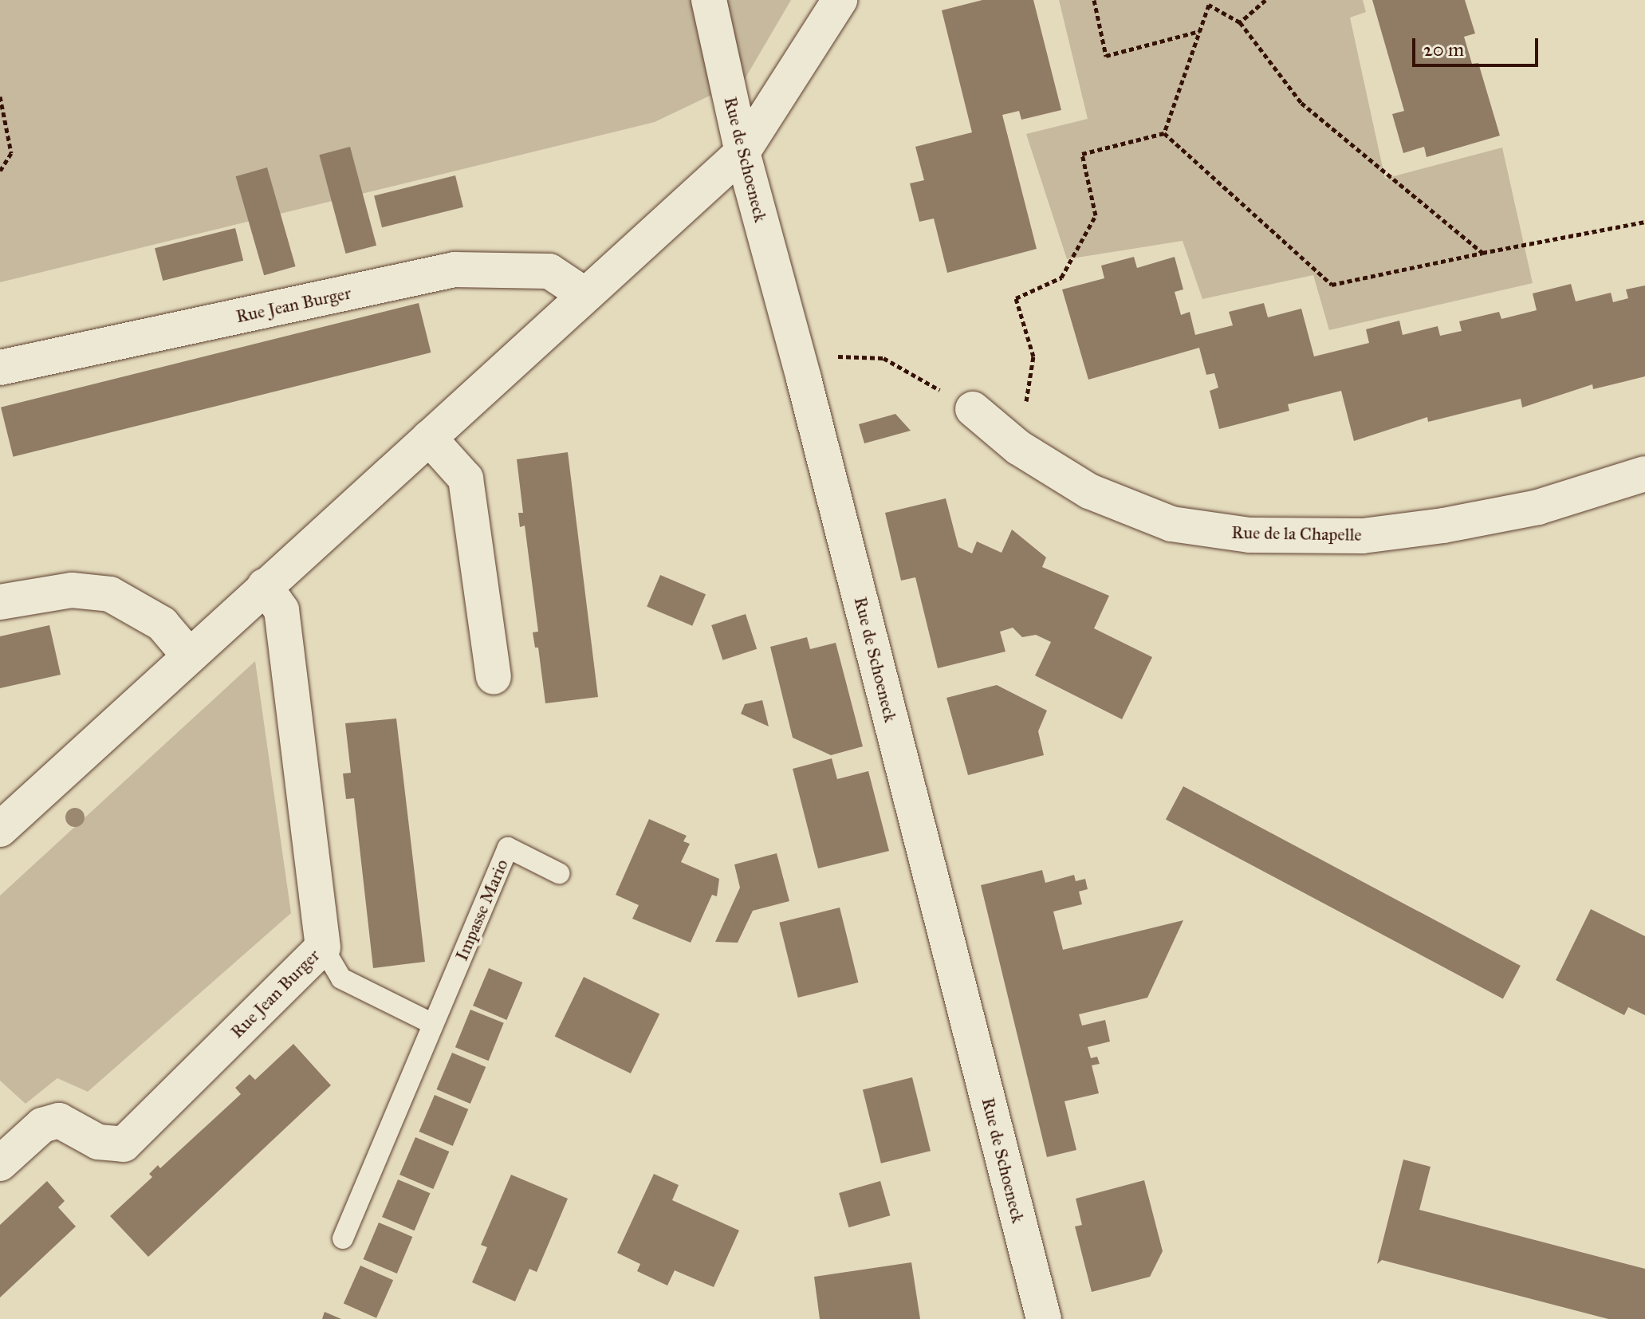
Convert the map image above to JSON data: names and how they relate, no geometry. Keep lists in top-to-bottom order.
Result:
{
  "streets": {
    "street": ["Rue de Schoeneck", "Rue Jean Burger", "Rue de la Chapelle"],
    "lane": ["Impasse Mario"]
  },
  "scale_bar": "20 m"
}
